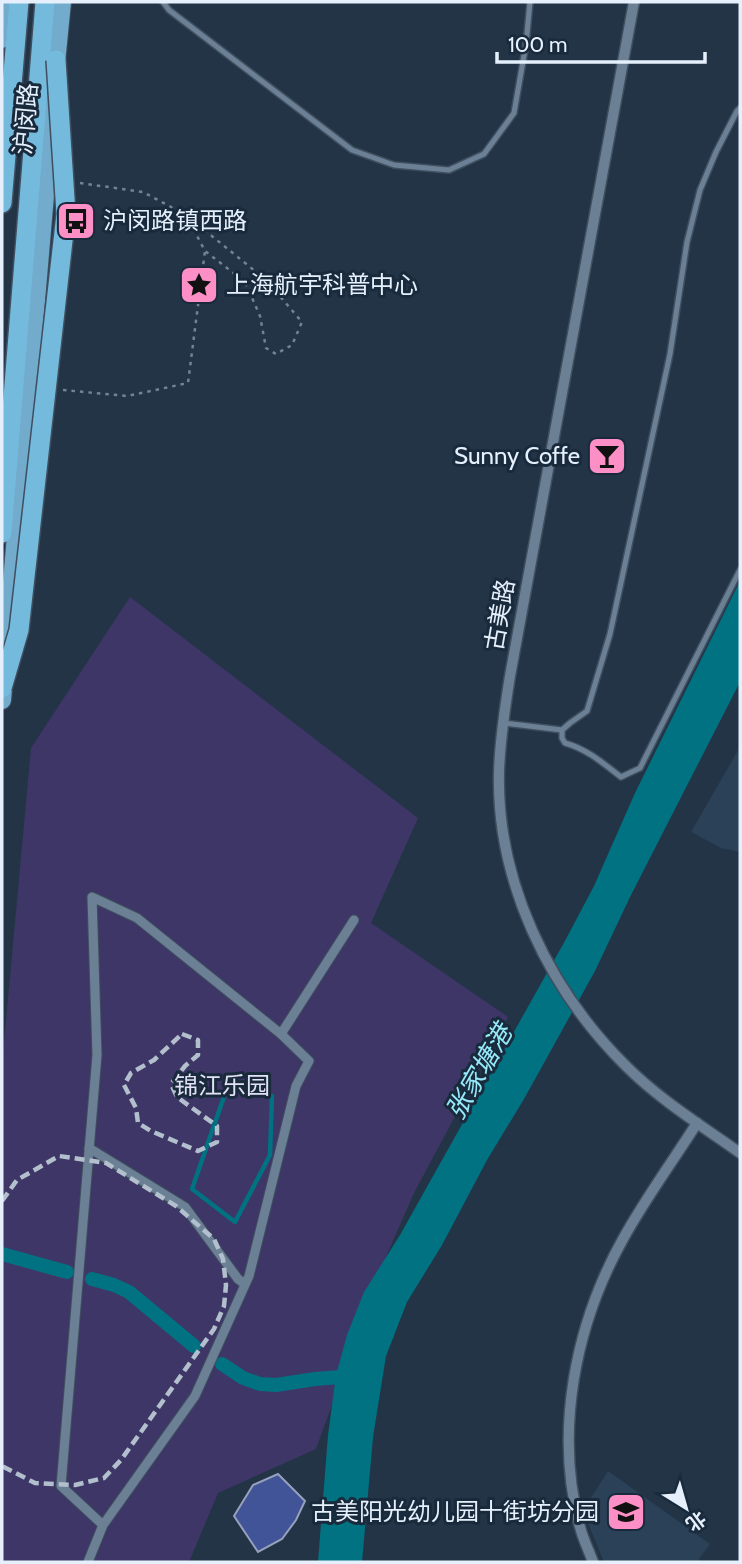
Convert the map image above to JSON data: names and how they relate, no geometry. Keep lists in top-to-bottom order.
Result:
{
  "streets": {
    "main road": ["沪闵路"],
    "street": ["古美路"]
  },
  "water": ["张家塘港"],
  "parks": ["锦江乐园"],
  "places": {
    "bus stop": ["沪闵路镇西路"],
    "place": ["上海航宇科普中心"],
    "bar": ["Sunny Coffe"],
    "school or university": ["古美阳光幼儿园十街坊分园"]
  },
  "scale_bar": "100 m",
  "north": "bottom right"
}
